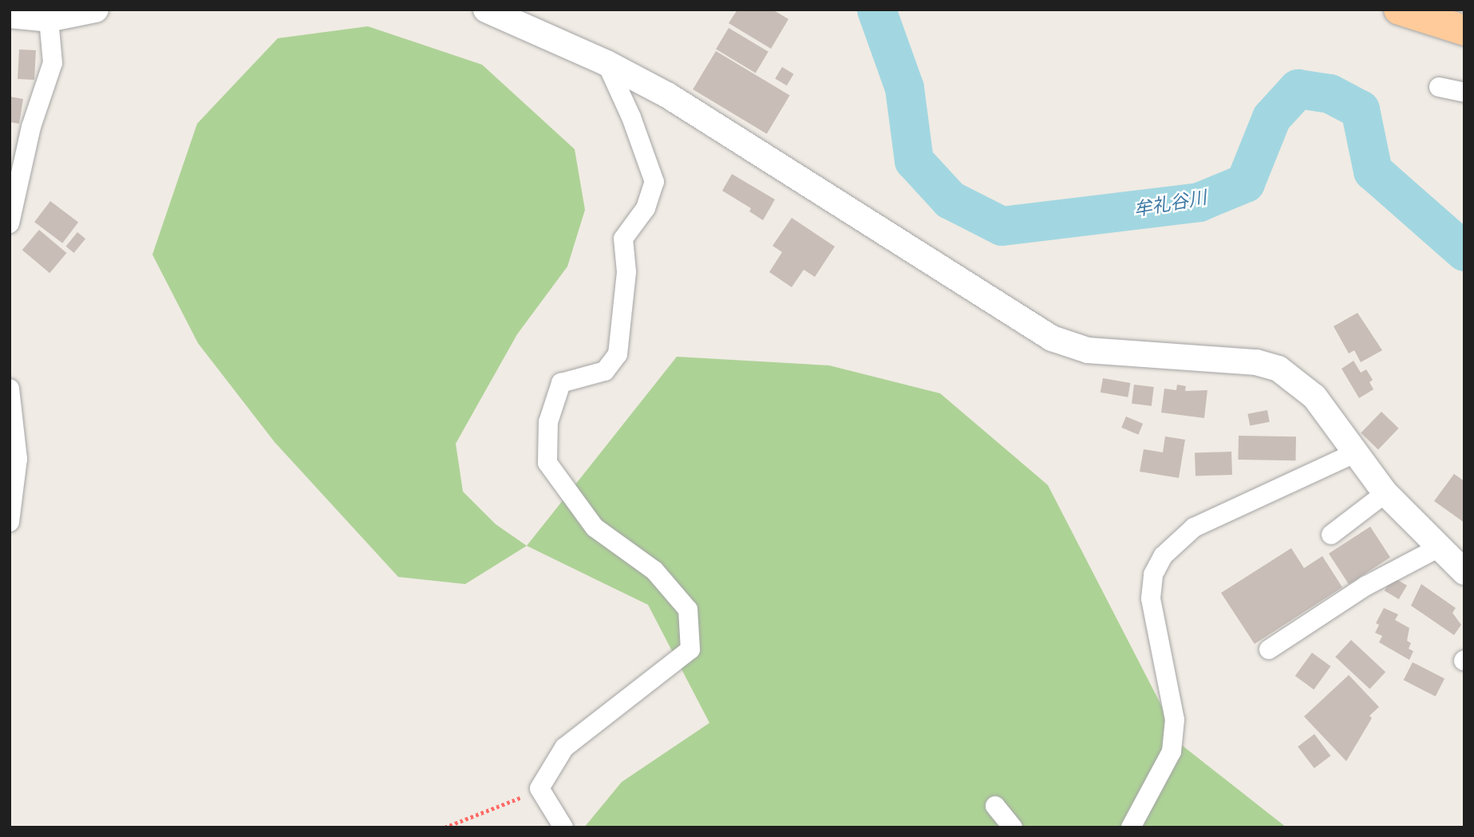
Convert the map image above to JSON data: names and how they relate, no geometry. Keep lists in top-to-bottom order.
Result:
{
  "water": ["牟礼谷川"]
}
